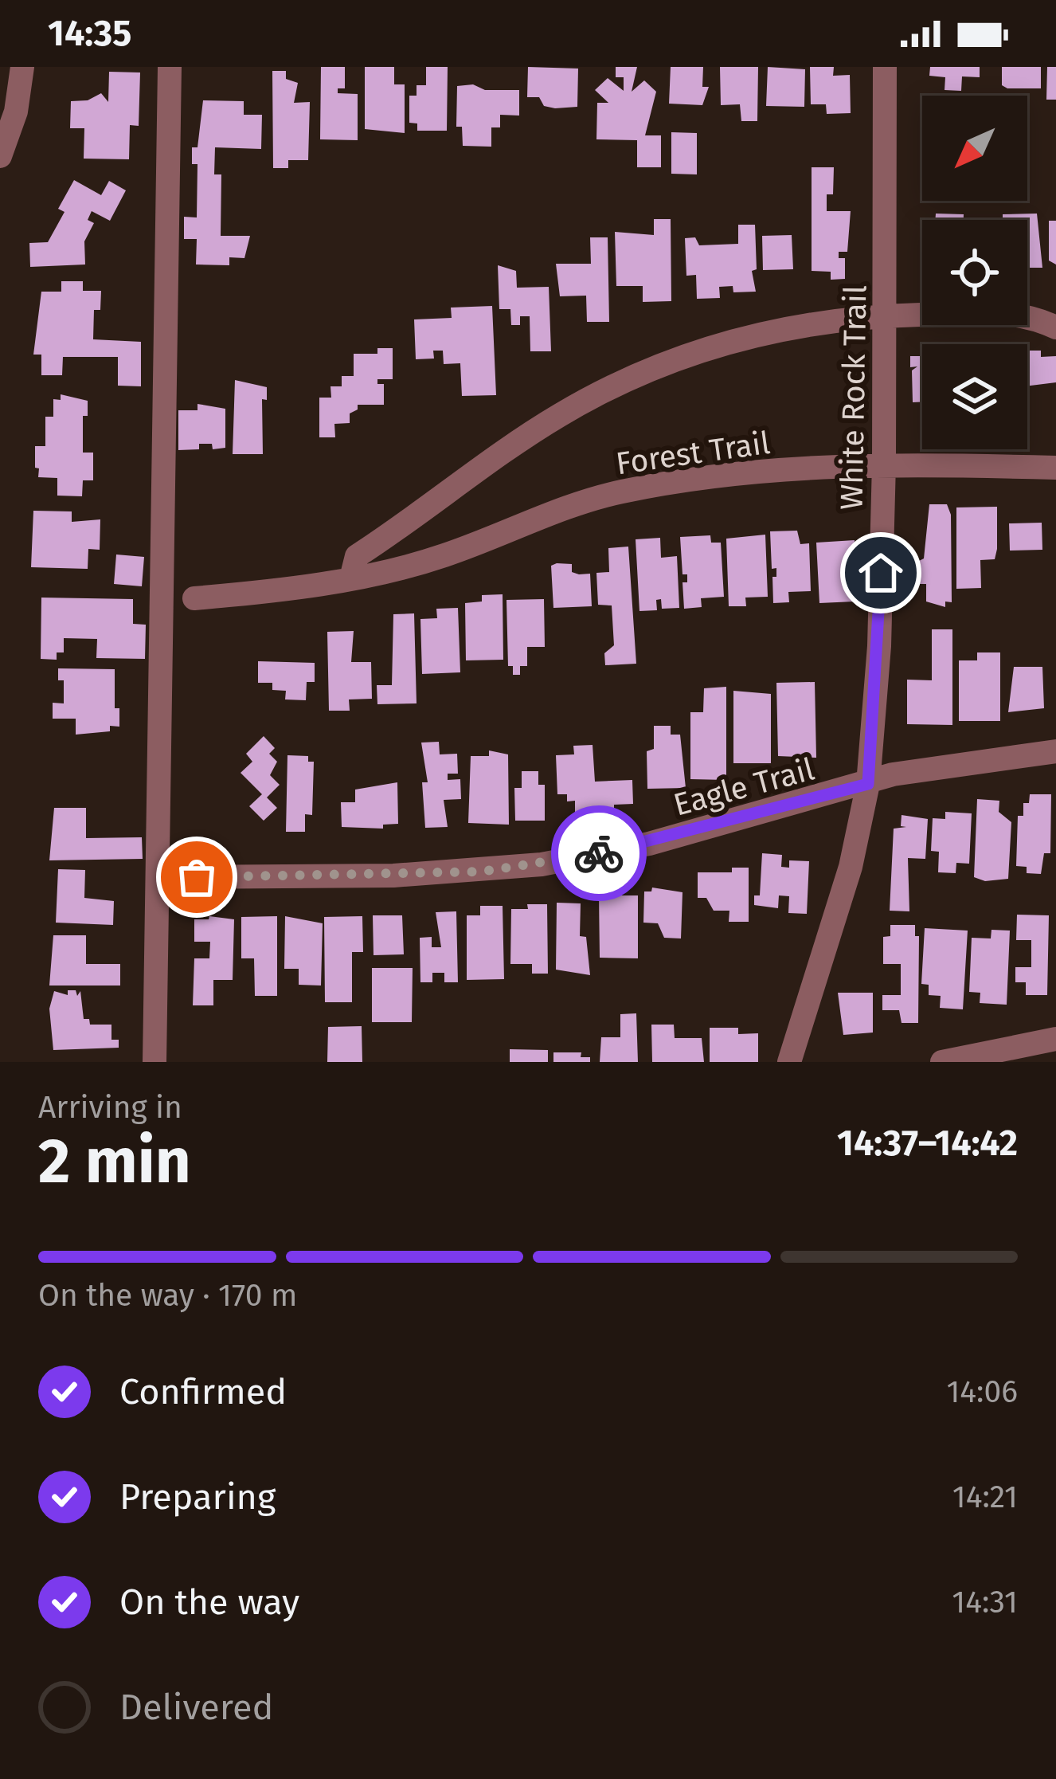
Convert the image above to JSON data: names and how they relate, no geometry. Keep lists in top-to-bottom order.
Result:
{
  "streets": {
    "street": ["White Rock Trail", "Forest Trail", "Eagle Trail"]
  },
  "crossings": [
    ["White Rock Trail", "Forest Trail"],
    ["White Rock Trail", "Eagle Trail"]
  ],
  "north": "bottom left",
  "page": {
    "status": "14:35",
    "heading": ["2 min", "Arriving in", "14:37–14:42"],
    "bar": "On the way · 170 m",
    "list": [
      ["Confirmed", "14:06"],
      ["Preparing", "14:21"],
      ["On the way", "14:31"],
      "Delivered"
    ]
  }
}
